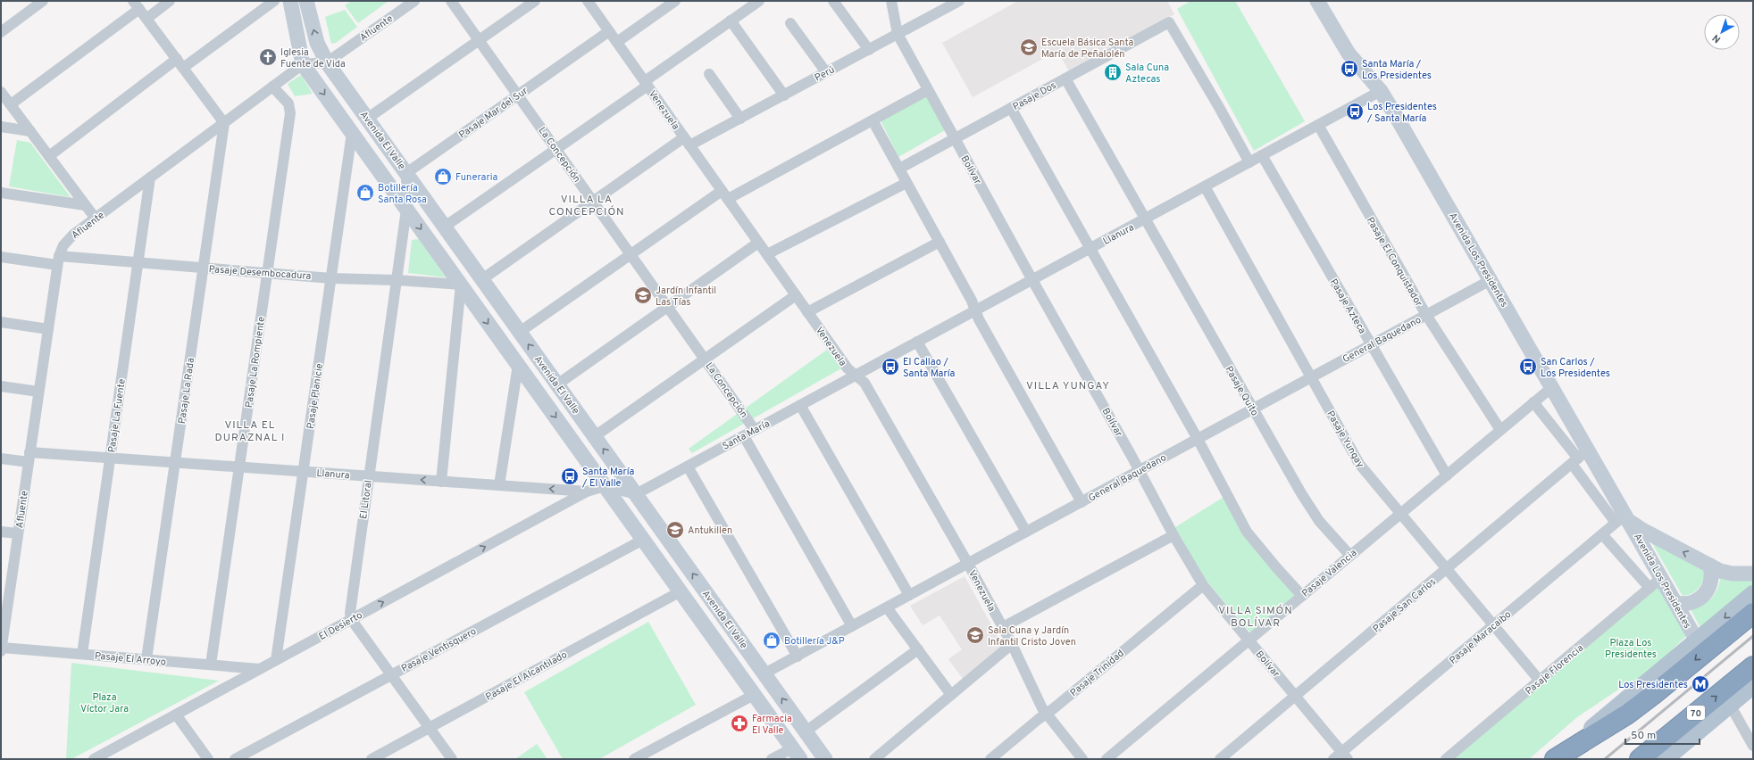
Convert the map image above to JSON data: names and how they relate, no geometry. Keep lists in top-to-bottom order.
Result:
{
  "streets": {
    "highway": ["70"],
    "street": [
      "Afluente",
      "Perú",
      "Pasaje Dos",
      "Venezuela",
      "Pasaje Mar del Sur",
      "Avenida El Valle",
      "La Concepción",
      "Bolívar",
      "Llanura",
      "Avenida Los Presidentes",
      "Pasaje El Conquistador",
      "Pasaje Desembocadura",
      "Pasaje Azteca",
      "General Baquedano",
      "Pasaje La Rompiente",
      "Pasaje La Rada",
      "Pasaje Quito",
      "Pasaje Planicie",
      "Pasaje La Fuente",
      "Santa María",
      "Pasaje Yungay",
      "El Litoral",
      "Pasaje Valencia",
      "Pasaje San Carlos",
      "El Desierto",
      "Pasaje Maracaibo",
      "Pasaje Ventisquero",
      "Pasaje El Arroyo",
      "Pasaje Florencia",
      "Pasaje Trinidad",
      "Pasaje El Alcantilado"
    ]
  },
  "crossings": [
    ["Afluente", "Avenida El Valle"],
    ["Afluente", "Llanura"],
    ["Afluente", "Pasaje Desembocadura"],
    ["Afluente", "Pasaje La Rompiente"],
    ["Afluente", "Pasaje La Rada"],
    ["Afluente", "Pasaje La Fuente"],
    ["Afluente", "Pasaje El Arroyo"],
    ["Perú", "Venezuela"],
    ["Perú", "Avenida El Valle"],
    ["Perú", "La Concepción"],
    ["Perú", "Bolívar"],
    ["Pasaje Dos", "Bolívar"],
    ["Pasaje Dos", "Llanura"],
    ["Pasaje Dos", "Pasaje Quito"],
    ["Venezuela", "Pasaje Mar del Sur"],
    ["Venezuela", "Llanura"],
    ["Venezuela", "General Baquedano"],
    ["Venezuela", "Santa María"],
    ["Venezuela", "Pasaje Trinidad"],
    ["Pasaje Mar del Sur", "Avenida El Valle"],
    ["Pasaje Mar del Sur", "La Concepción"],
    ["Avenida El Valle", "Llanura"],
    ["Avenida El Valle", "Pasaje Desembocadura"],
    ["Avenida El Valle", "General Baquedano"],
    ["Avenida El Valle", "Pasaje Planicie"],
    ["Avenida El Valle", "Santa María"],
    ["Avenida El Valle", "El Litoral"],
    ["Avenida El Valle", "Pasaje Ventisquero"],
    ["Avenida El Valle", "Pasaje El Alcantilado"],
    ["La Concepción", "Santa María"],
    ["Bolívar", "Llanura"],
    ["Bolívar", "General Baquedano"],
    ["Bolívar", "Pasaje Valencia"],
    ["Bolívar", "Pasaje San Carlos"],
    ["Bolívar", "Pasaje Maracaibo"],
    ["Bolívar", "Pasaje Trinidad"],
    ["Llanura", "Avenida Los Presidentes"],
    ["Llanura", "Pasaje El Conquistador"],
    ["Llanura", "Pasaje Azteca"],
    ["Llanura", "Pasaje La Rompiente"],
    ["Llanura", "Pasaje La Rada"],
    ["Llanura", "Pasaje Quito"],
    ["Llanura", "Pasaje Planicie"],
    ["Llanura", "Pasaje La Fuente"],
    ["Llanura", "Santa María"],
    ["Llanura", "Pasaje Yungay"],
    ["Llanura", "El Litoral"],
    ["Llanura", "El Desierto"],
    ["Avenida Los Presidentes", "General Baquedano"],
    ["Avenida Los Presidentes", "Pasaje Valencia"],
    ["Avenida Los Presidentes", "Pasaje San Carlos"],
    ["Avenida Los Presidentes", "Pasaje Maracaibo"],
    ["Avenida Los Presidentes", "Pasaje Florencia"],
    ["Pasaje El Conquistador", "General Baquedano"],
    ["Pasaje El Conquistador", "Pasaje Valencia"],
    ["Pasaje Desembocadura", "Pasaje La Rompiente"],
    ["Pasaje Desembocadura", "Pasaje La Rada"],
    ["Pasaje Desembocadura", "Pasaje Planicie"],
    ["Pasaje Desembocadura", "Pasaje La Fuente"],
    ["Pasaje Desembocadura", "El Litoral"],
    ["Pasaje Azteca", "General Baquedano"],
    ["Pasaje Azteca", "Pasaje Valencia"],
    ["General Baquedano", "Pasaje Quito"],
    ["General Baquedano", "Pasaje Yungay"],
    ["Pasaje La Rompiente", "Pasaje El Arroyo"],
    ["Pasaje La Rada", "Pasaje El Arroyo"],
    ["Pasaje Quito", "Pasaje Valencia"],
    ["Pasaje Planicie", "El Desierto"],
    ["Pasaje La Fuente", "Pasaje El Arroyo"],
    ["Pasaje Yungay", "Pasaje Valencia"],
    ["Pasaje Yungay", "Pasaje San Carlos"],
    ["Pasaje Yungay", "Pasaje Maracaibo"],
    ["Pasaje Yungay", "Pasaje Florencia"],
    ["El Litoral", "El Desierto"],
    ["El Desierto", "Pasaje El Arroyo"]
  ],
  "one_way": ["El Desierto"],
  "districts": [
    "VILLA LA CONCEPCIÓN",
    "VILLA YUNGAY",
    "VILLA EL DURAZNAL I",
    "VILLA SIMÓN BOLÍVAR"
  ],
  "parks": ["Plaza Los Presidentes", "Plaza Víctor Jara"],
  "places": {
    "school or university": [
      "Escuela Básica Santa María de Peñalolén",
      "Jardín Infantil Las Tías",
      "Antukillen",
      "Sala Cuna y Jardín Infantil Cristo Joven"
    ],
    "church": ["Iglesia Fuente de Vida"],
    "bus stop": [
      "Santa María / Los Presidentes",
      "Los Presidentes / Santa María",
      "El Callao / Santa María",
      "San Carlos / Los Presidentes",
      "Santa María / El Valle"
    ],
    "building": ["Sala Cuna Aztecas"],
    "shop": ["Funeraria", "Botillería Santa Rosa", "Botillería J&P"],
    "metro station": ["Los Presidentes"],
    "pharmacy": ["Farmacia El Valle"]
  },
  "scale_bar": "50 m",
  "north": "bottom left"
}
